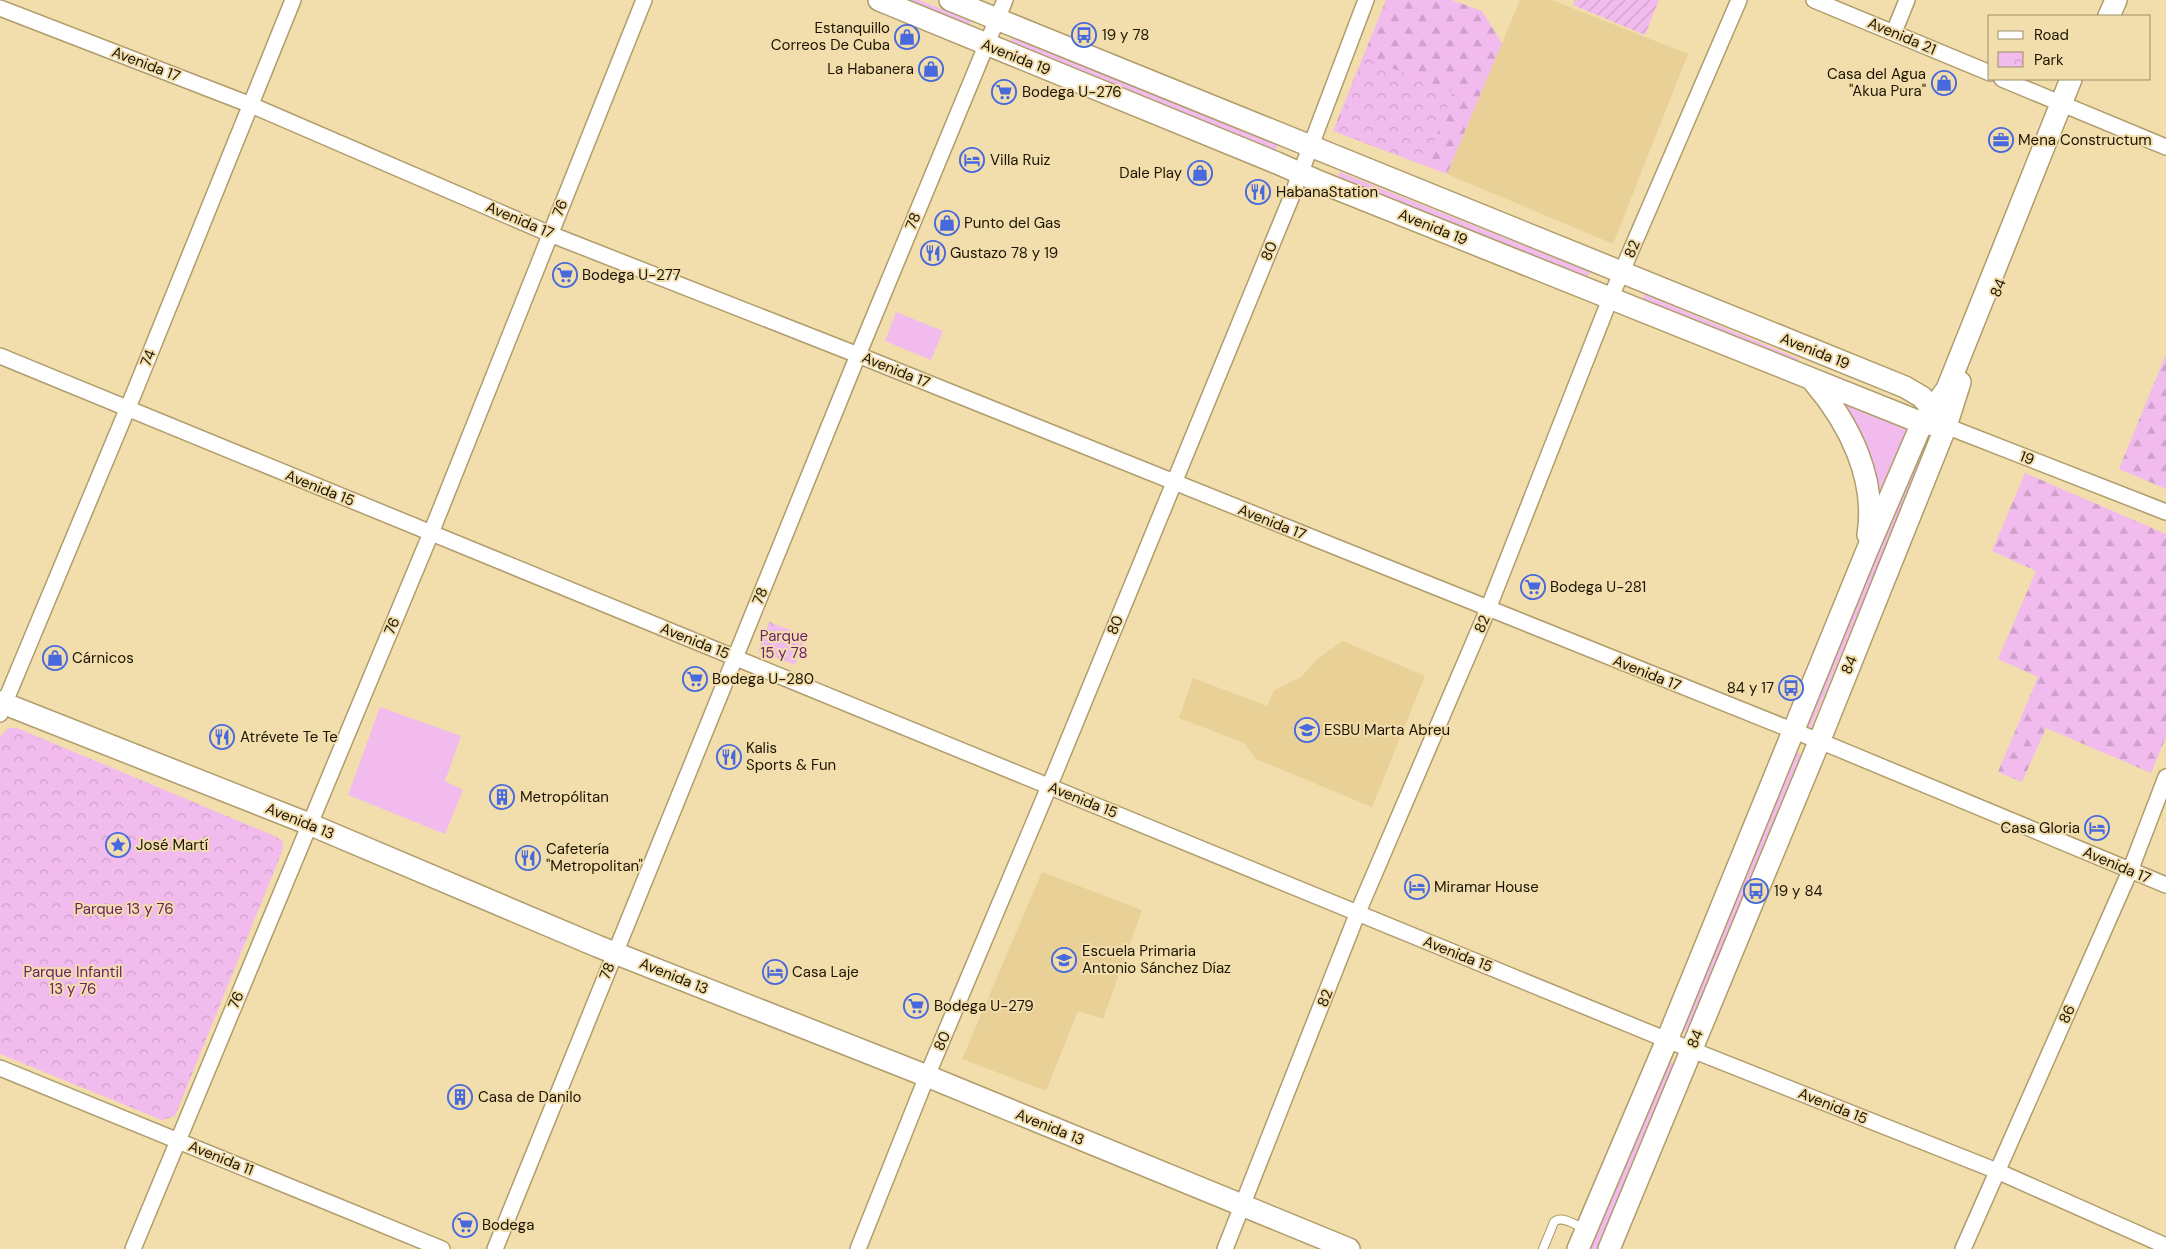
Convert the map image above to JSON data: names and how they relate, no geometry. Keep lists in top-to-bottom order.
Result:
{
  "streets": {
    "main road": ["Avenida 19", "84", "Avenida 13"],
    "street": [
      "Avenida 21",
      "Avenida 17",
      "76",
      "78",
      "82",
      "80",
      "74",
      "19",
      "Avenida 15",
      "86",
      "Avenida 11"
    ]
  },
  "crossings": [
    ["Avenida 19", "78"],
    ["Avenida 19", "82"],
    ["Avenida 19", "80"],
    ["Avenida 19", "84"],
    ["Avenida 17", "76"],
    ["Avenida 17", "78"],
    ["Avenida 17", "82"],
    ["Avenida 17", "80"],
    ["Avenida 17", "84"],
    ["Avenida 17", "74"],
    ["Avenida 17", "86"],
    ["76", "Avenida 15"],
    ["76", "Avenida 13"],
    ["76", "Avenida 11"],
    ["78", "Avenida 15"],
    ["78", "Avenida 13"],
    ["82", "Avenida 15"],
    ["82", "Avenida 13"],
    ["80", "Avenida 15"],
    ["80", "Avenida 13"],
    ["84", "19"],
    ["84", "Avenida 15"],
    ["74", "Avenida 15"],
    ["74", "Avenida 13"],
    ["Avenida 15", "86"]
  ],
  "parks": ["Parque 15 y 78", "Parque 13 y 76", "Parque Infantil 13 y 76"],
  "places": {
    "bus stop": ["19 y 78", "84 y 17", "19 y 84"],
    "shop": [
      "Estanquillo Correos De Cuba",
      "La Habanera",
      "Casa del Agua \"Akua Pura\"",
      "Dale Play",
      "Punto del Gas",
      "Cárnicos"
    ],
    "supermarket": [
      "Bodega U-276",
      "Bodega U-277",
      "Bodega U-281",
      "Bodega U-280",
      "Bodega U-279",
      "Bodega"
    ],
    "office": ["Mena Constructum"],
    "hotel": [
      "Villa Ruiz",
      "Casa Gloria",
      "Miramar House",
      "Casa Laje"
    ],
    "restaurant": [
      "HabanaStation",
      "Gustazo 78 y 19",
      "Atrévete Te Te",
      "Kalis Sports & Fun",
      "Cafetería \"Metropolitan\""
    ],
    "school or university": ["ESBU Marta Abreu", "Escuela Primaria Antonio Sánchez Díaz"],
    "building": ["Metropólitan", "Casa de Danilo"],
    "place": ["José Martí"]
  },
  "legend": ["Road", "Park"]
}
